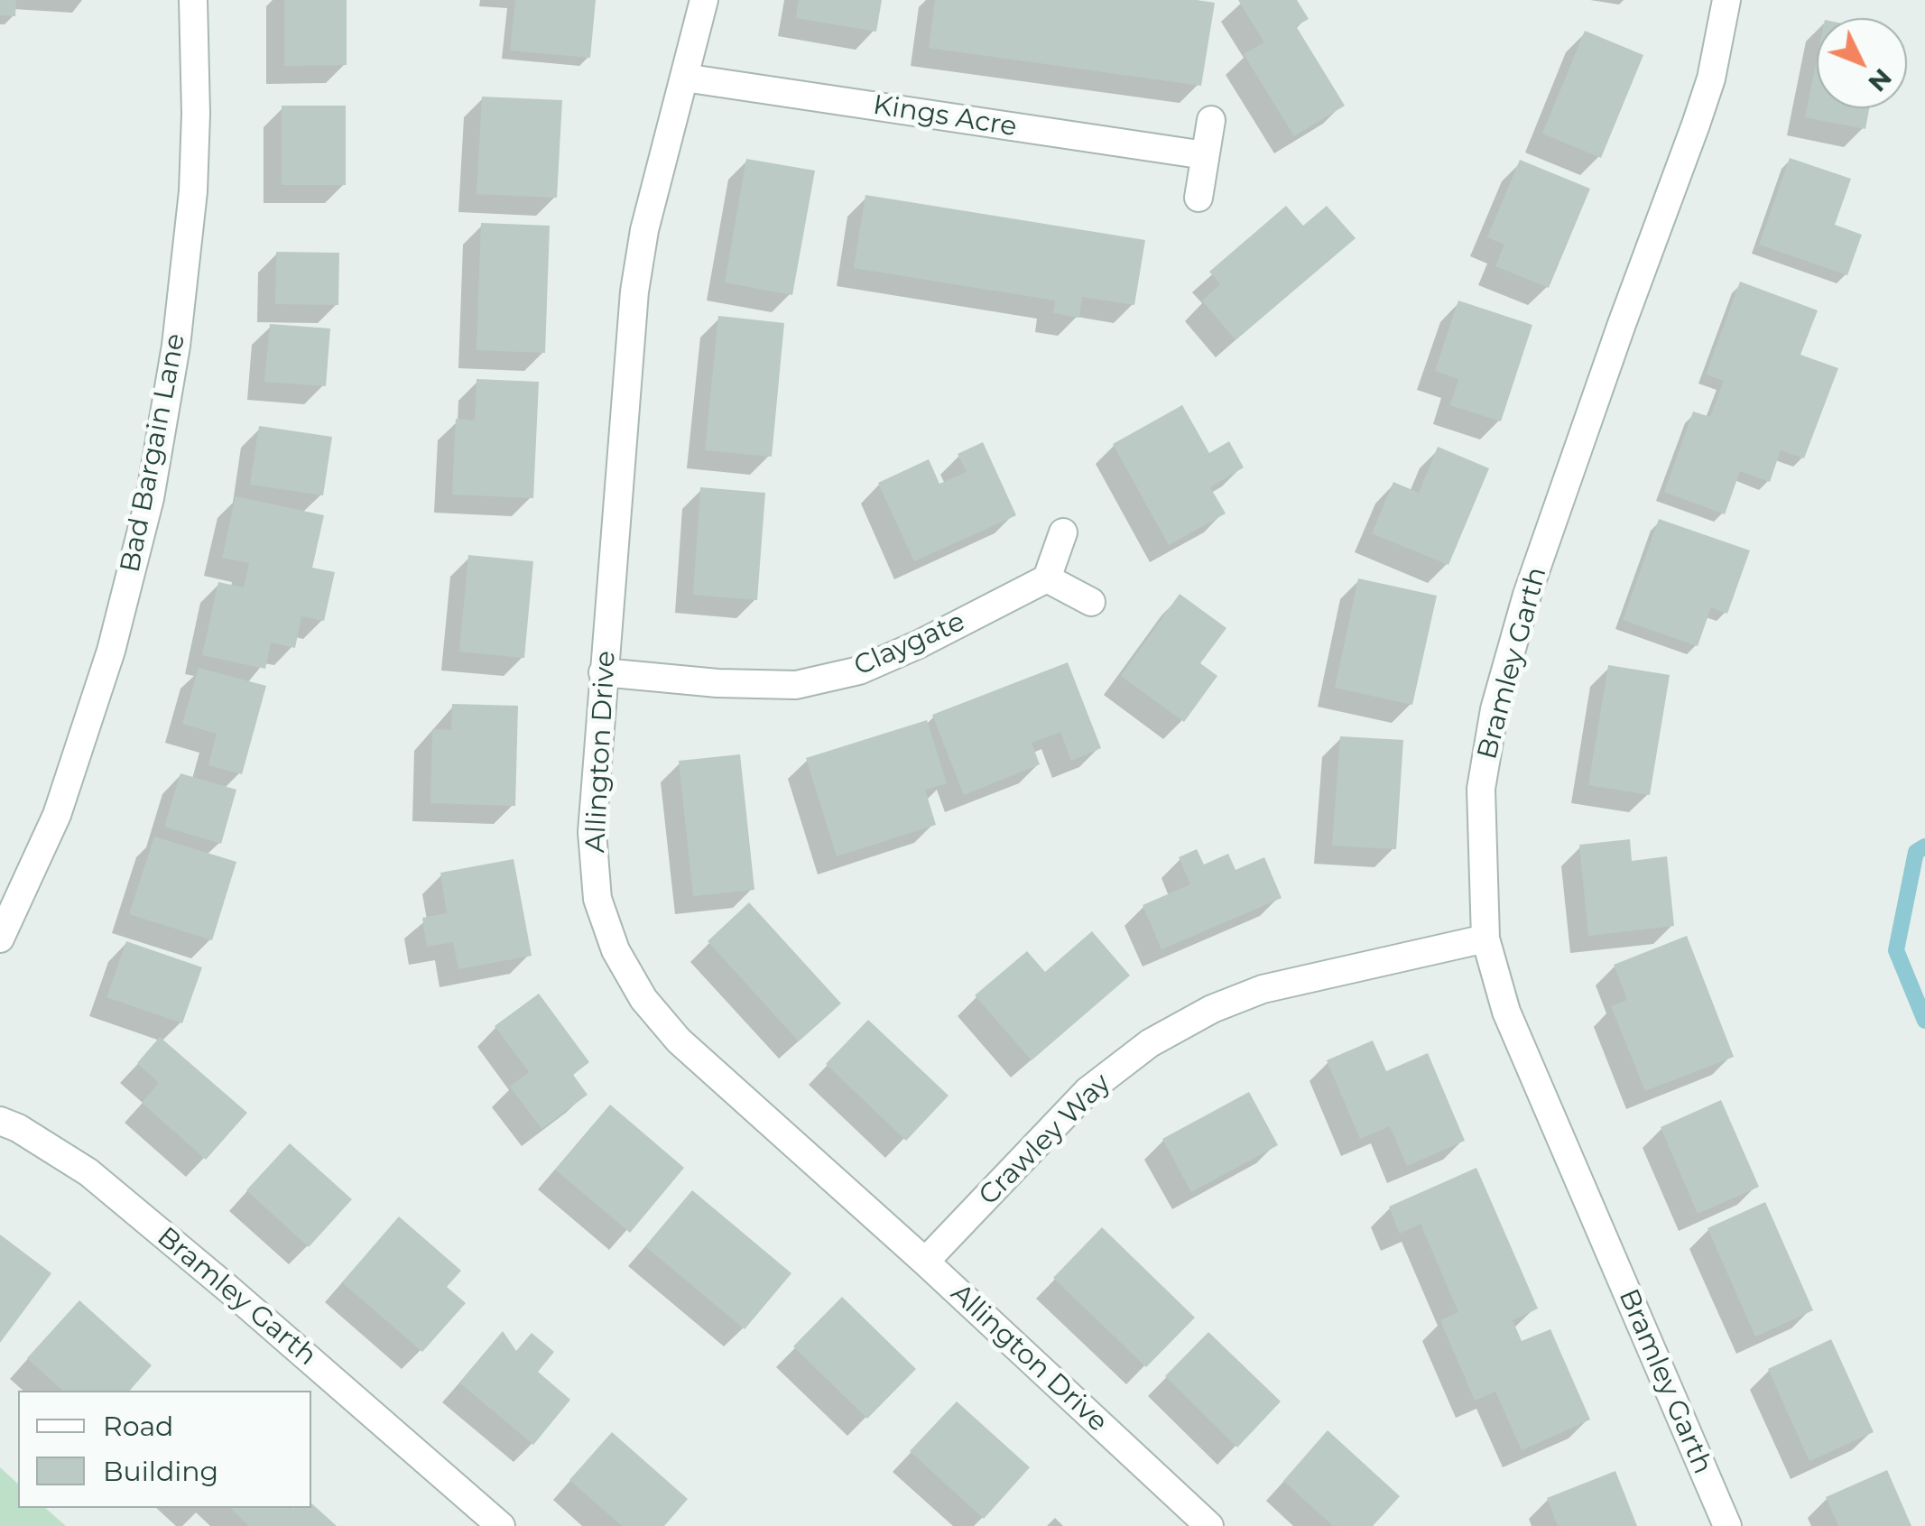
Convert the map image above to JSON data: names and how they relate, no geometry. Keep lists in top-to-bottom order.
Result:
{
  "streets": {
    "street": [
      "Kings Acre",
      "Bad Bargain Lane",
      "Claygate",
      "Bramley Garth",
      "Allington Drive",
      "Crawley Way"
    ]
  },
  "crossings": [
    ["Kings Acre", "Allington Drive"],
    ["Claygate", "Allington Drive"],
    ["Bramley Garth", "Crawley Way"],
    ["Allington Drive", "Crawley Way"]
  ],
  "legend": ["Road", "Building"],
  "north": "bottom right"
}
